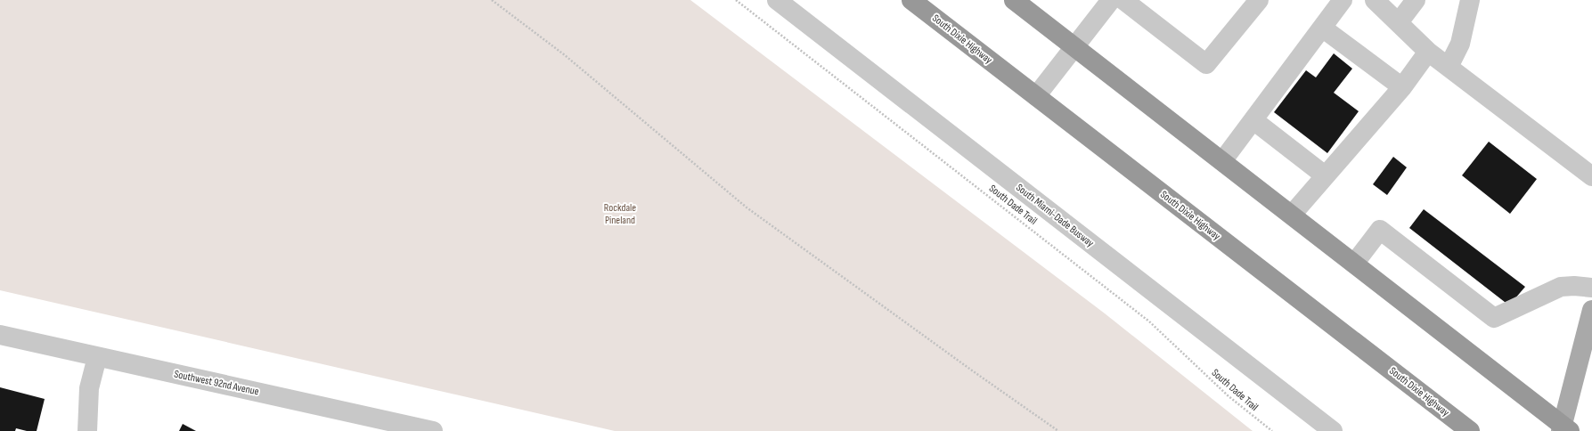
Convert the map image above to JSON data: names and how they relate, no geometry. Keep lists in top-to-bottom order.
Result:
{
  "streets": {
    "highway": ["South Dixie Highway"],
    "street": ["South Miami-Dade Busway", "Southwest 92nd Avenue"],
    "path": ["South Dade Trail"]
  },
  "parks": ["Rockdale Pineland"]
}
